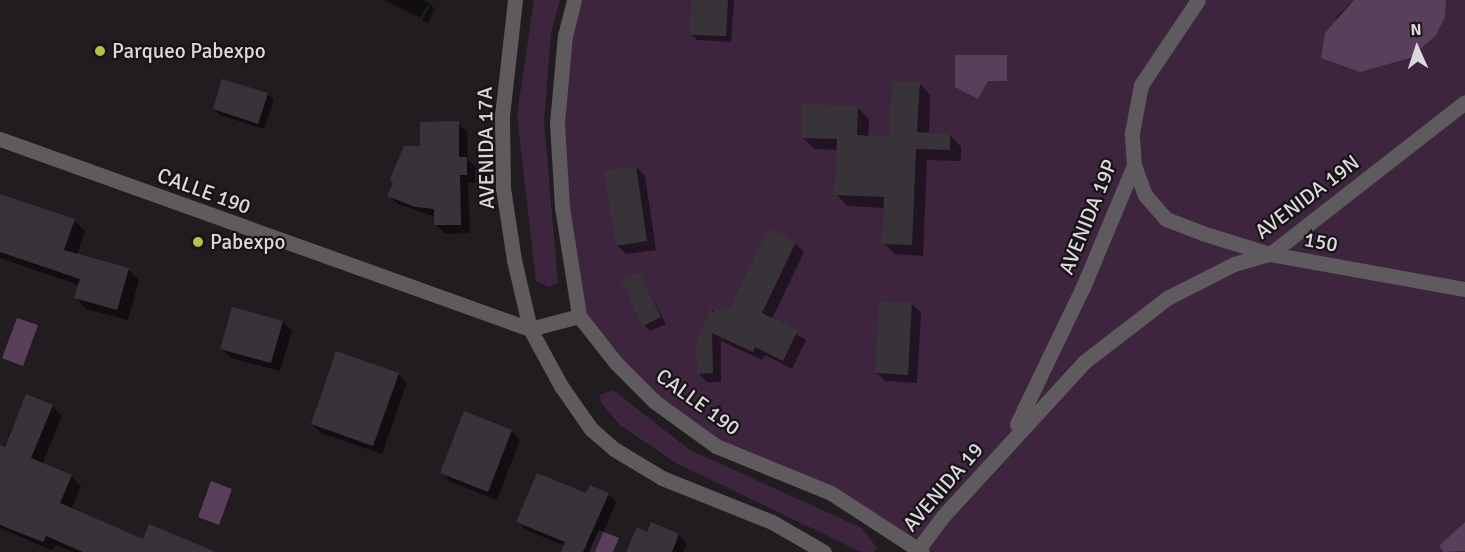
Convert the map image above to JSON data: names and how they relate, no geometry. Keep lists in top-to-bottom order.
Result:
{
  "streets": {
    "main road": [
      "AVENIDA 17A",
      "CALLE 190",
      "AVENIDA 19N",
      "AVENIDA 19P",
      "150",
      "AVENIDA 19"
    ]
  },
  "crossings": [
    ["AVENIDA 17A", "CALLE 190"],
    ["CALLE 190", "AVENIDA 19"],
    ["AVENIDA 19N", "AVENIDA 19P"],
    ["AVENIDA 19N", "150"],
    ["AVENIDA 19N", "AVENIDA 19"],
    ["AVENIDA 19P", "150"],
    ["AVENIDA 19P", "AVENIDA 19"]
  ],
  "places": ["Parqueo Pabexpo", "Pabexpo"],
  "north": "top"
}
